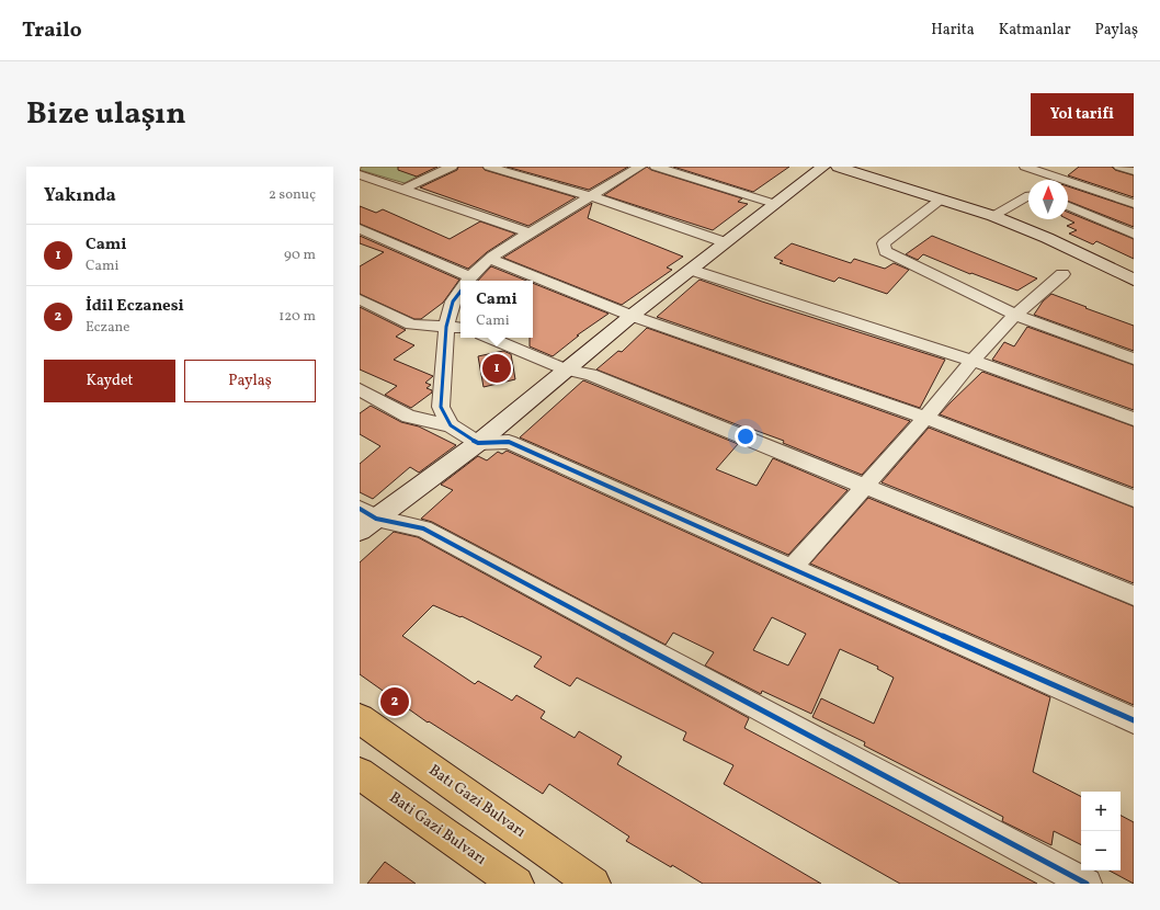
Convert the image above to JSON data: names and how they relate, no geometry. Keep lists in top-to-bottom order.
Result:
{
  "streets": {
    "main road": ["Batı Gazi Bulvarı", "Bati Gazi Bulvarı"]
  },
  "north": "top",
  "page": {
    "header": "Trailo",
    "nav": ["Harita", "Katmanlar", "Paylaş"],
    "title": "Bize ulaşın",
    "buttons": [
      "Yol tarifi",
      ["Kaydet", "Paylaş"]
    ],
    "heading": ["Yakında", "2 sonuç"],
    "list": [
      {
        "mark": "1",
        "name": "Cami",
        "note": "Cami",
        "value": "90 m"
      },
      {
        "mark": "2",
        "name": "İdil Eczanesi",
        "note": "Eczane",
        "value": "120 m"
      }
    ],
    "popup": ["Cami", "Cami"],
    "pins": ["1", "2"],
    "map_buttons": ["+", "−"]
  }
}
